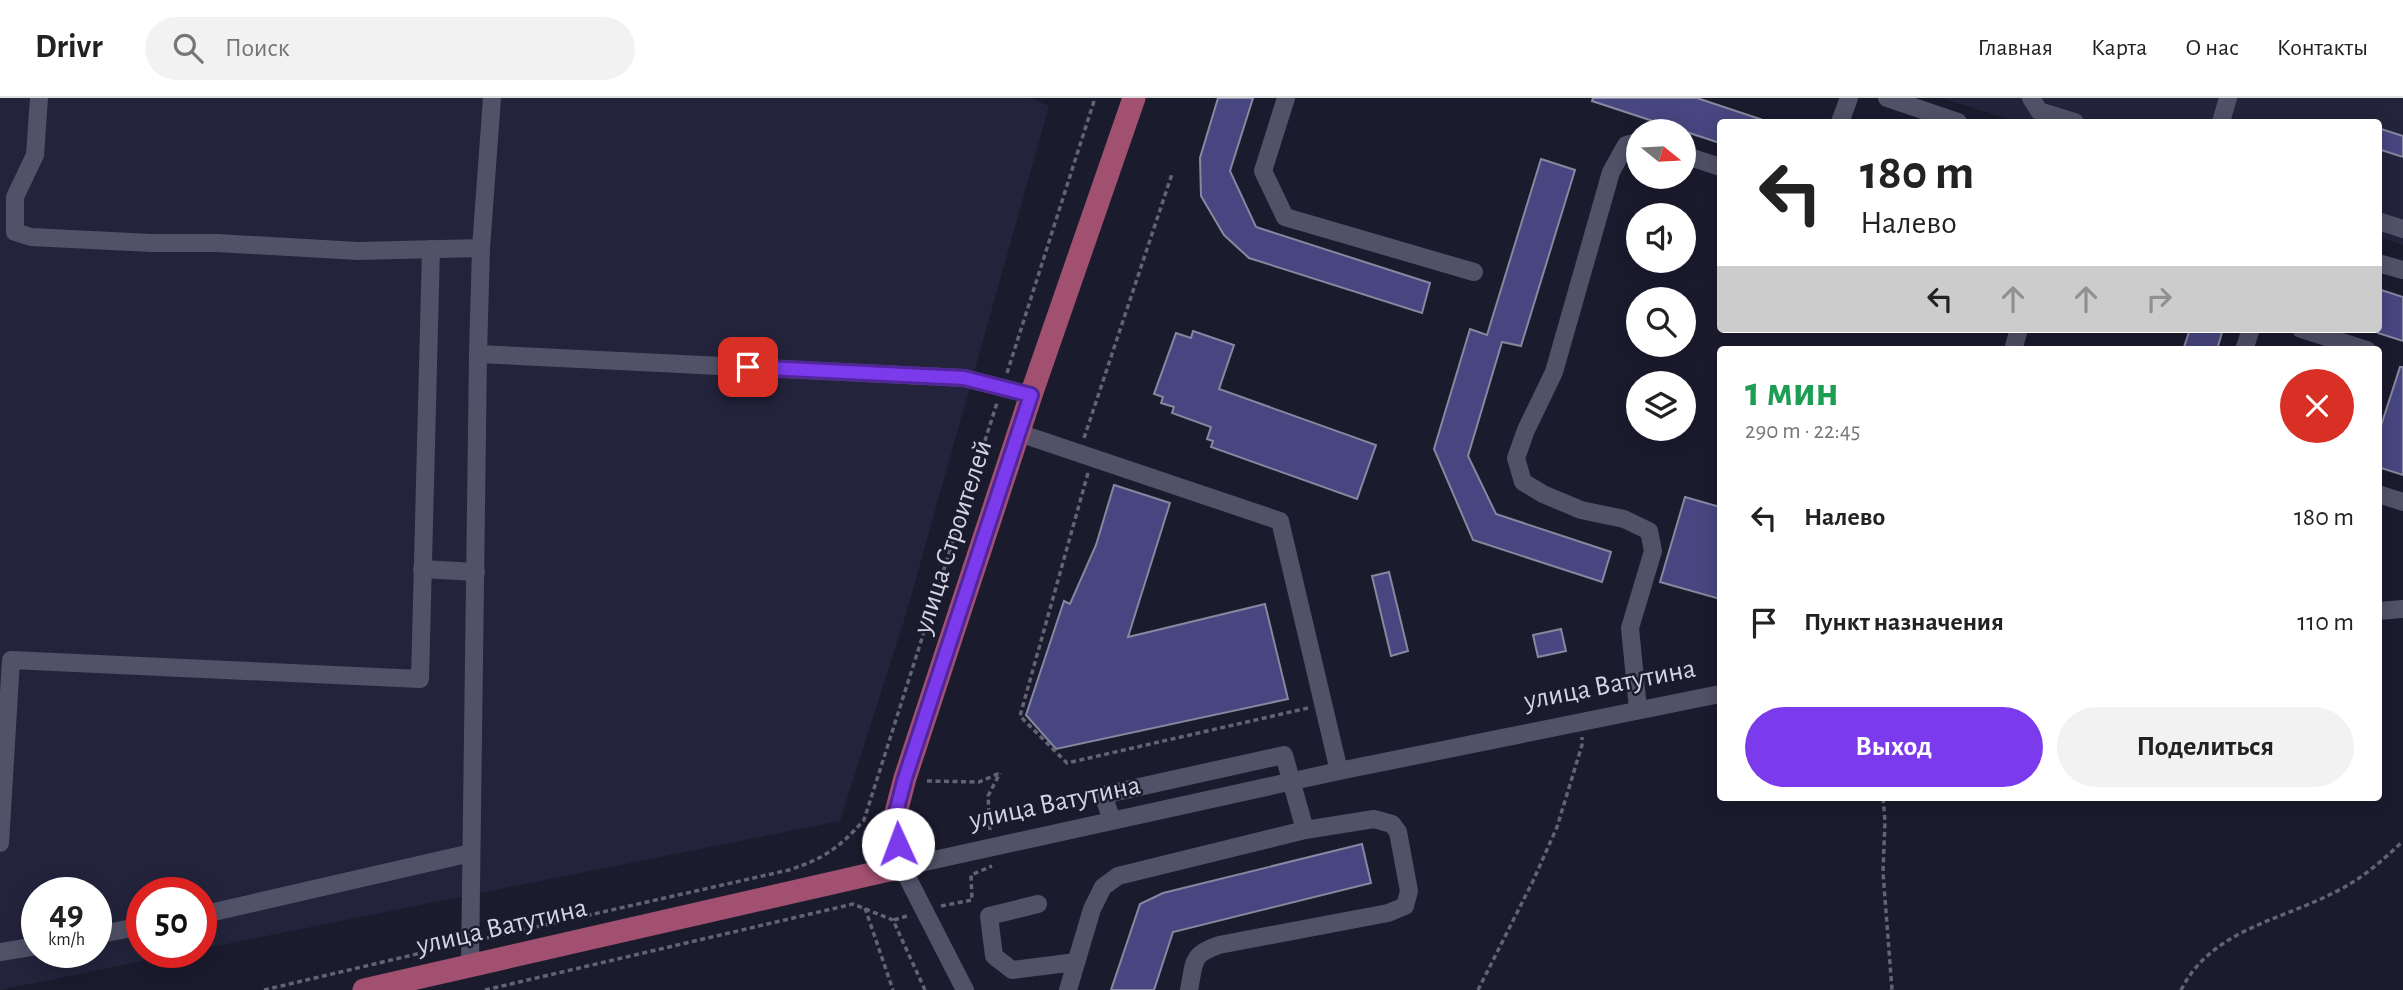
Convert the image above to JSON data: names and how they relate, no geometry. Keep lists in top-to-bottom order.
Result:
{
  "streets": {
    "main road": ["улица Строителей", "улица Ватутина"]
  },
  "crossings": [
    ["улица Строителей", "улица Ватутина"]
  ],
  "north": "right",
  "page": {
    "header": "Drivr",
    "search": "Поиск",
    "nav": [
      "Главная",
      "Карта",
      "О нас",
      "Контакты"
    ],
    "turn": ["180 m", "Налево"],
    "heading": ["1 мин", "290 m · 22:45"],
    "list": [
      {
        "name": "Налево",
        "value": "180 m"
      },
      {
        "name": "Пункт назначения",
        "value": "110 m"
      }
    ],
    "buttons": ["Выход", "Поделиться"],
    "speed": "49 km/h",
    "limit": "50"
  }
}
